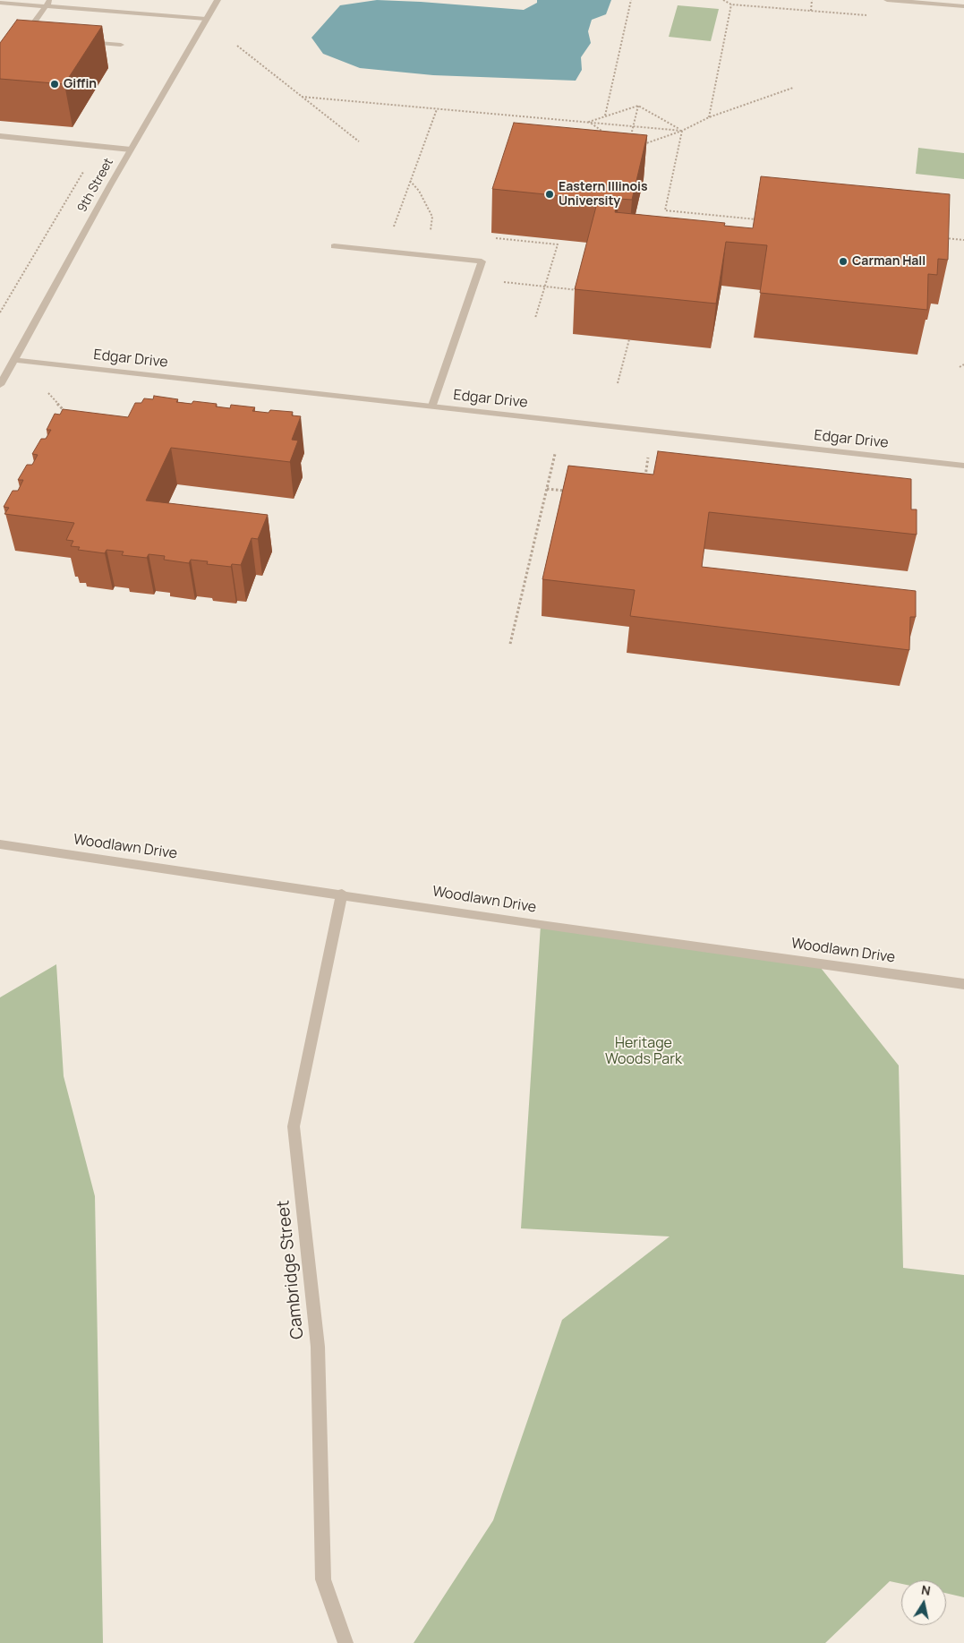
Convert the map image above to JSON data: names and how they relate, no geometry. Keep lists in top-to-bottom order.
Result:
{
  "streets": {
    "street": [
      "9th Street",
      "Edgar Drive",
      "Woodlawn Drive",
      "Cambridge Street"
    ]
  },
  "crossings": [
    ["9th Street", "Edgar Drive"],
    ["Woodlawn Drive", "Cambridge Street"]
  ],
  "parks": ["Heritage Woods Park"],
  "places": ["Giffin", "Eastern Illinois University", "Carman Hall"],
  "north": "top"
}
